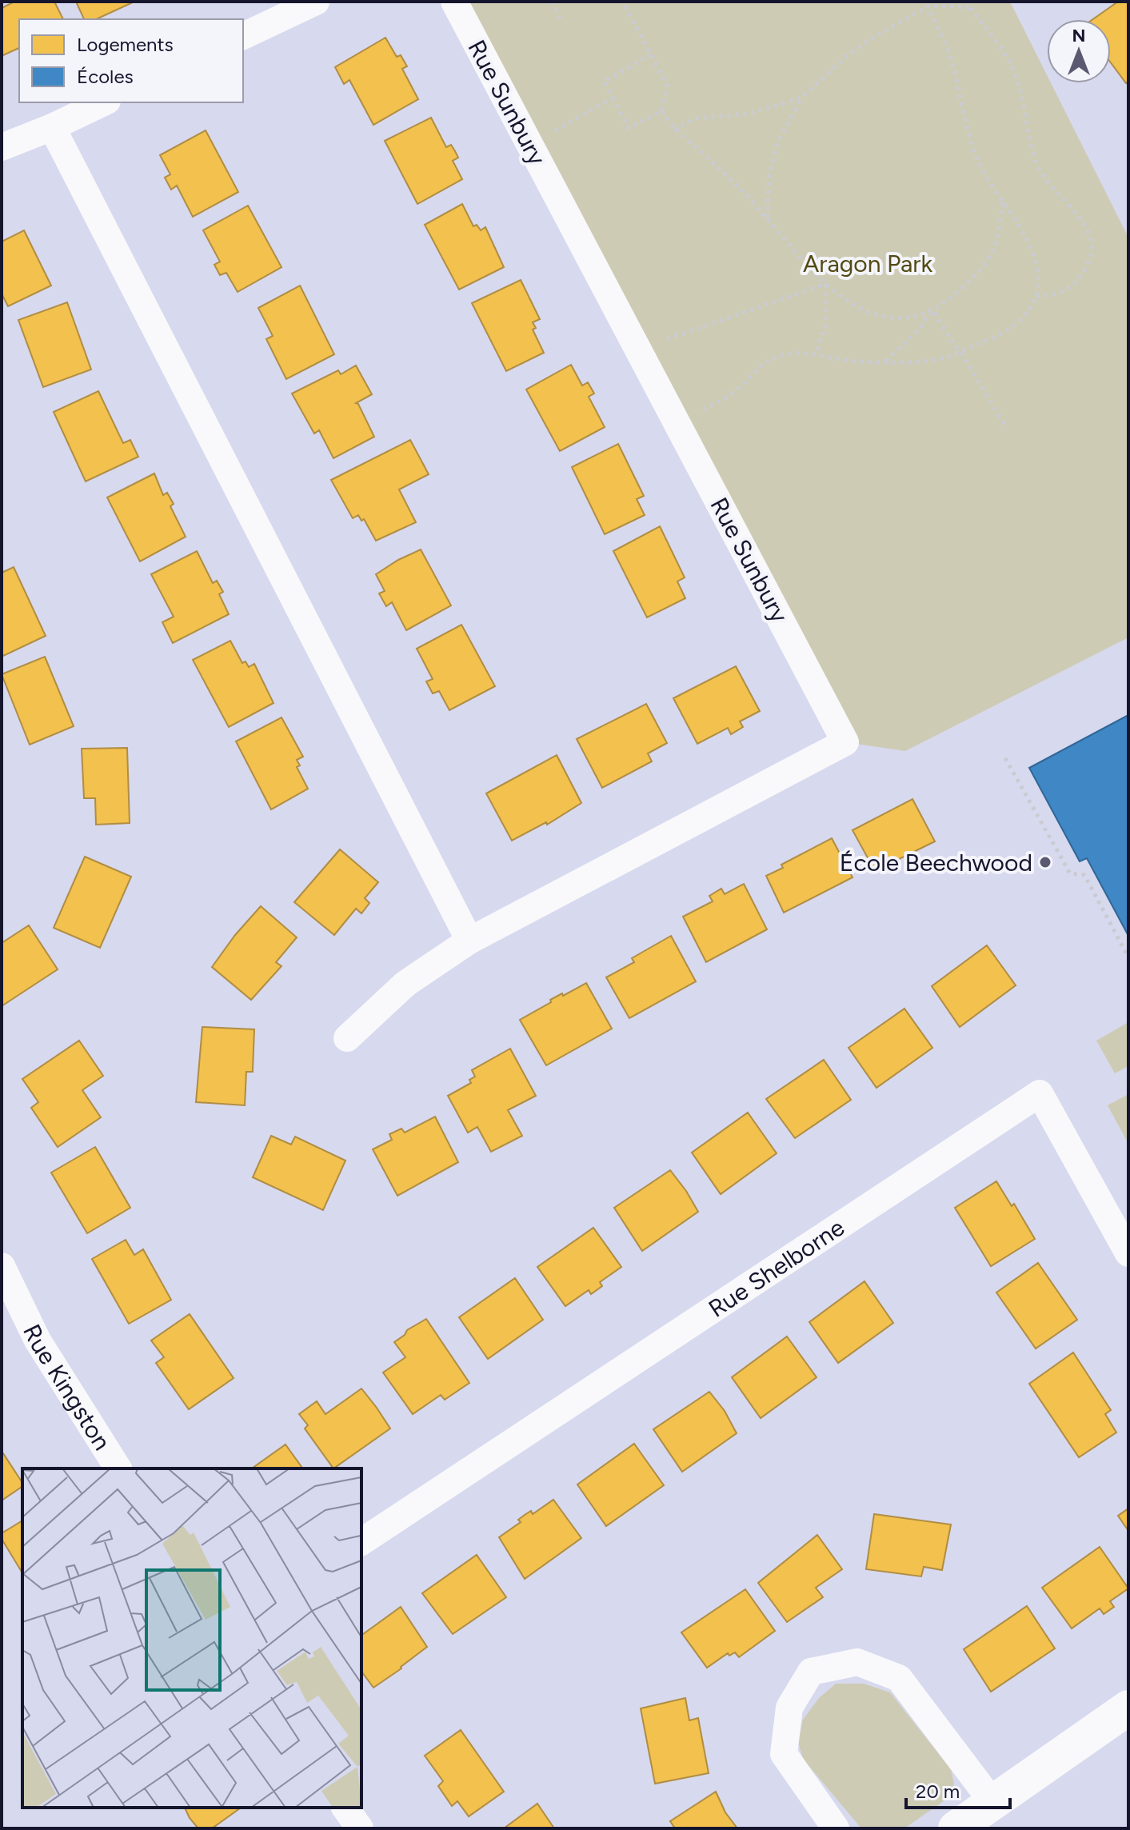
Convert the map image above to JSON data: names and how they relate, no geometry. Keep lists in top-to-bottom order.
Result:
{
  "streets": {
    "street": ["Rue Sunbury", "Rue Shelborne", "Rue Kingston"]
  },
  "parks": ["Aragon Park"],
  "places": ["École Beechwood"],
  "legend": ["Logements", "Écoles"],
  "scale_bar": "20 m",
  "north": "top"
}
